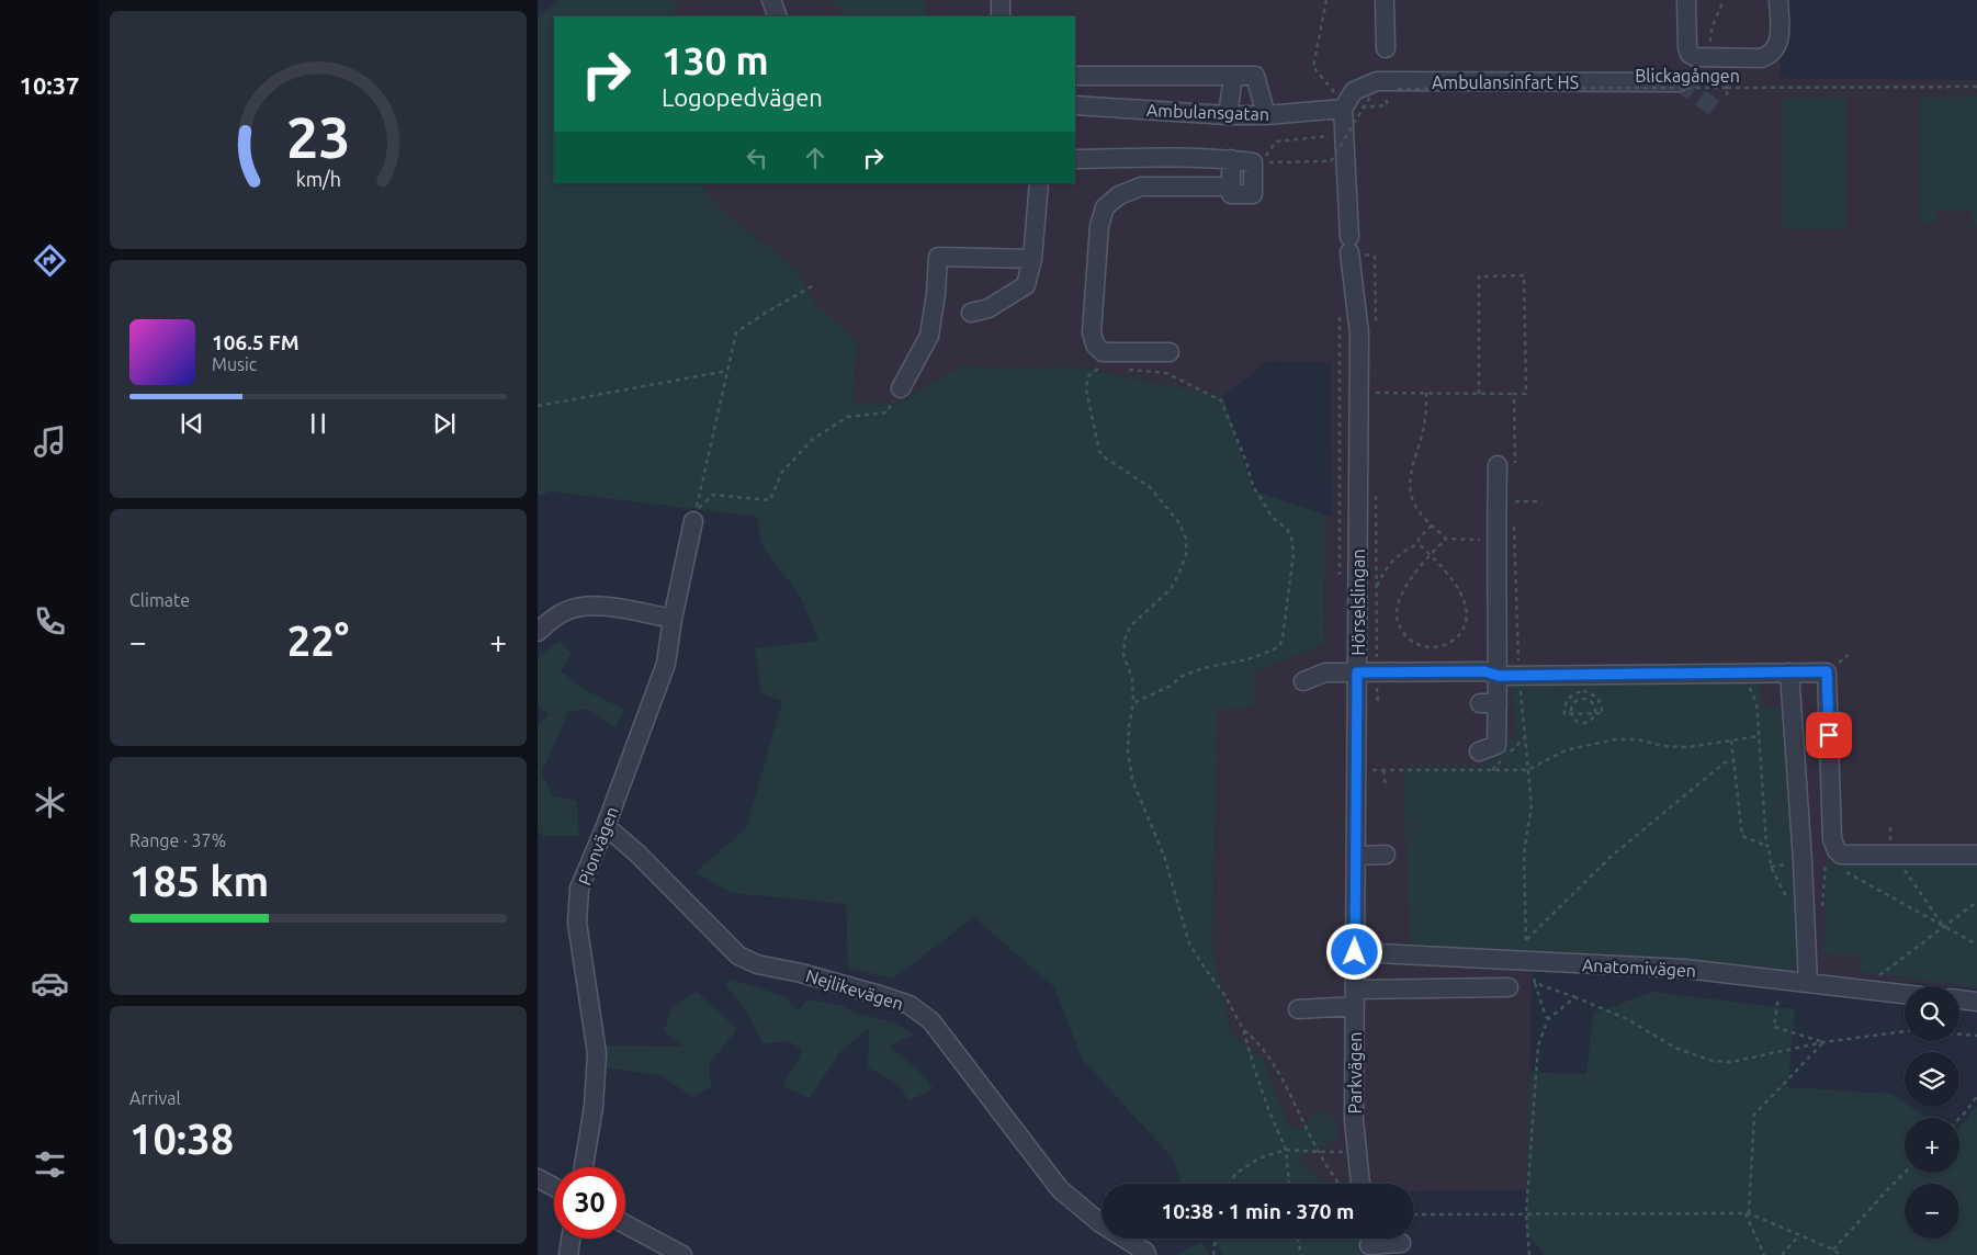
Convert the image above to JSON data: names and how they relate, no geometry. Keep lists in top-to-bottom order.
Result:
{
  "streets": {
    "street": [
      "Ambulansinfart HS",
      "Ambulansgatan",
      "Hörselslingan",
      "Pionvägen",
      "Anatomivägen",
      "Nejlikevägen",
      "Parkvägen"
    ],
    "path": ["Blickagången"]
  },
  "crossings": [
    ["Ambulansinfart HS", "Ambulansgatan"],
    ["Ambulansinfart HS", "Hörselslingan"],
    ["Ambulansgatan", "Hörselslingan"],
    ["Hörselslingan", "Anatomivägen"],
    ["Hörselslingan", "Parkvägen"],
    ["Pionvägen", "Nejlikevägen"],
    ["Anatomivägen", "Parkvägen"]
  ],
  "page": {
    "tabs": "10:37",
    "turn": ["130 m", "Logopedvägen"],
    "song": ["106.5 FM", "Music"],
    "tile": [
      "Climate",
      ["Range · 37%", "185 km"],
      ["Arrival", "10:38"]
    ],
    "heat": ["−", "22°", "+"],
    "map_buttons": ["+", "−"],
    "limit": "30",
    "trip": "10:38 · 1 min · 370 m",
    "gauge": ["23", "km/h"]
  }
}
